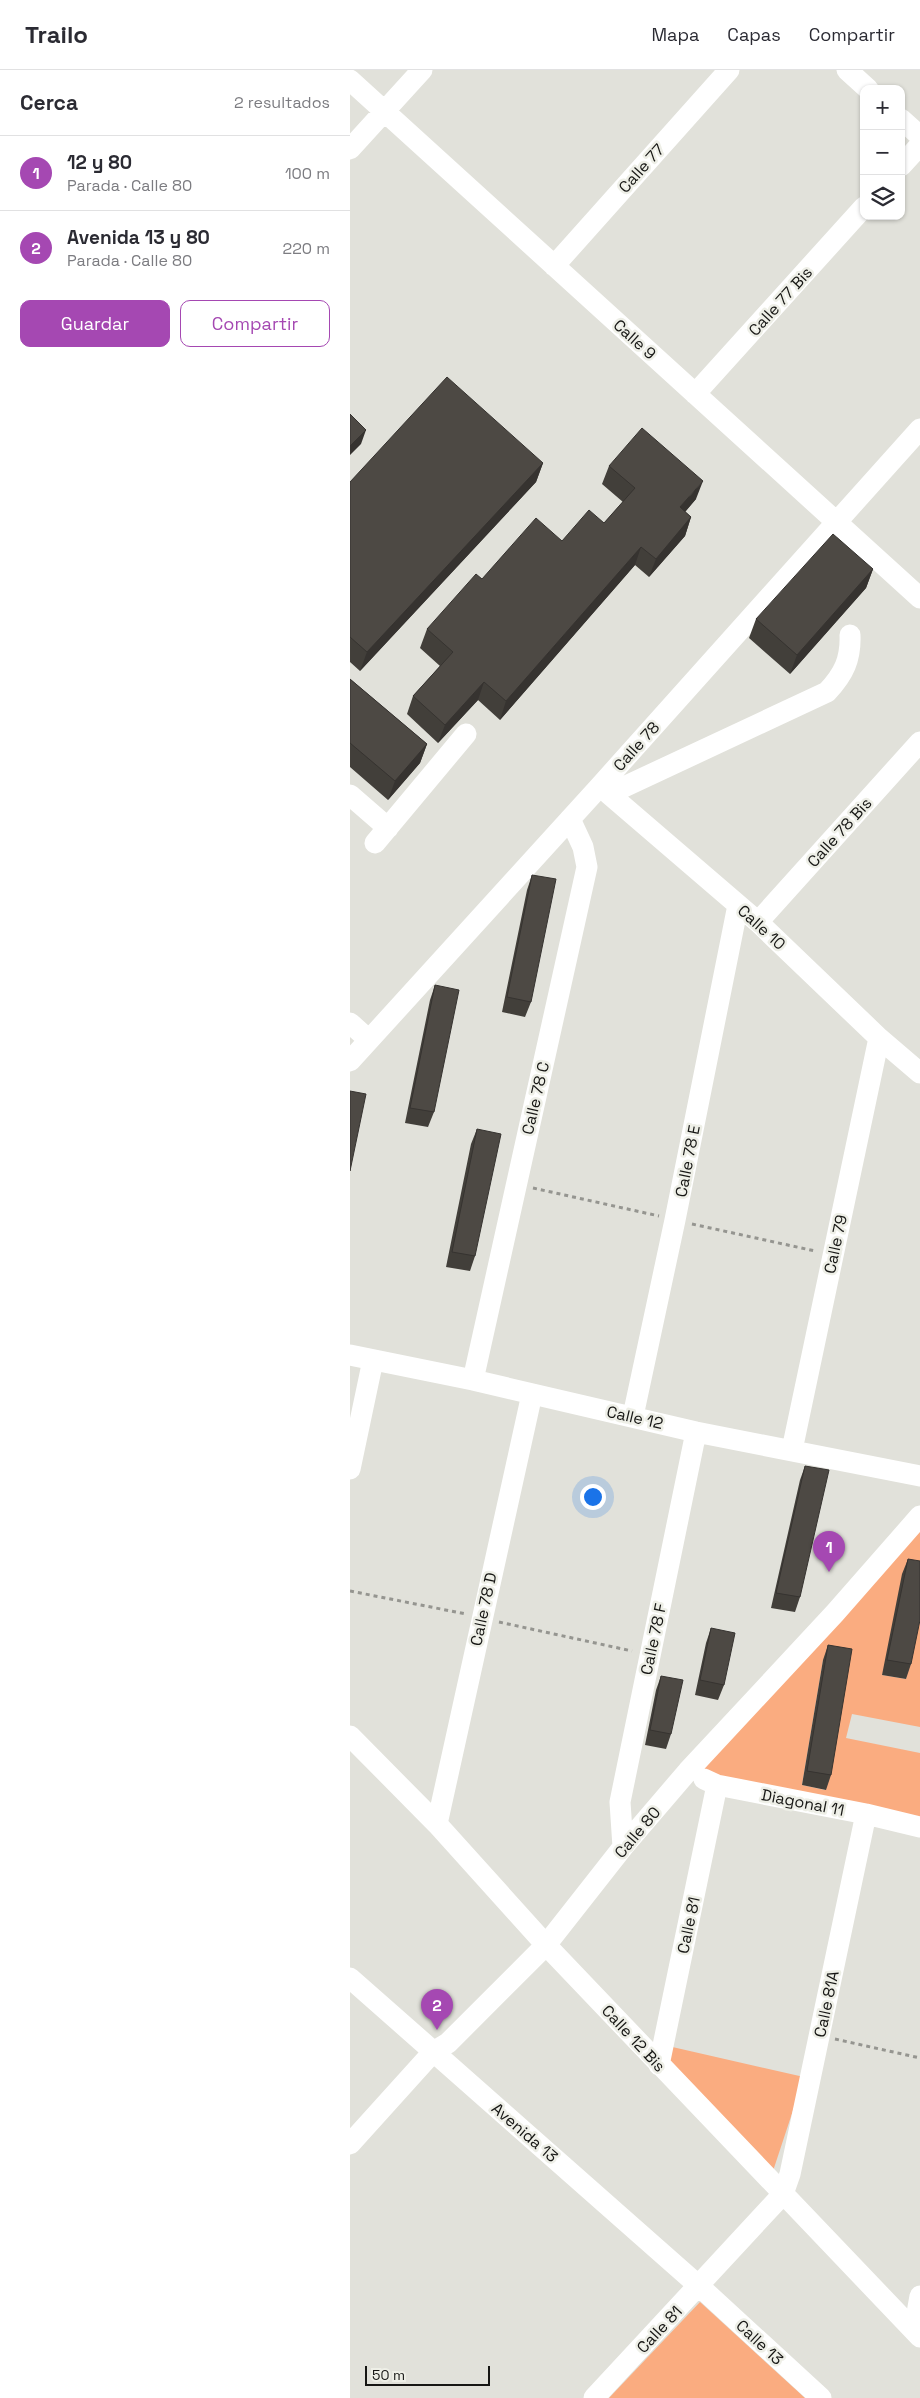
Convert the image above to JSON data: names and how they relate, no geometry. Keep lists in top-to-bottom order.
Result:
{
  "streets": {
    "street": [
      "Calle 77",
      "Calle 77 Bis",
      "Calle 9",
      "Calle 78",
      "Calle 78 Bis",
      "Calle 10",
      "Calle 78 C",
      "Calle 78 E",
      "Calle 79",
      "Calle 12",
      "Calle 78 D",
      "Calle 78 F",
      "Diagonal 11",
      "Calle 80",
      "Calle 81",
      "Calle 81A",
      "Calle 12 Bis",
      "Avenida 13",
      "Calle 13"
    ]
  },
  "crossings": [
    ["Calle 77", "Calle 9"],
    ["Calle 77 Bis", "Calle 9"],
    ["Calle 9", "Calle 78"],
    ["Calle 78", "Calle 10"],
    ["Calle 78", "Calle 78 C"],
    ["Calle 78 Bis", "Calle 10"],
    ["Calle 10", "Calle 78 E"],
    ["Calle 10", "Calle 79"],
    ["Calle 78 C", "Calle 12"],
    ["Calle 78 E", "Calle 12"],
    ["Calle 79", "Calle 12"],
    ["Calle 12", "Calle 78 D"],
    ["Calle 12", "Calle 78 F"],
    ["Calle 78 D", "Calle 12 Bis"],
    ["Calle 78 F", "Calle 80"],
    ["Diagonal 11", "Calle 80"],
    ["Diagonal 11", "Calle 81"],
    ["Diagonal 11", "Calle 81A"],
    ["Calle 80", "Calle 12 Bis"],
    ["Calle 80", "Avenida 13"],
    ["Calle 81", "Calle 81A"],
    ["Calle 81", "Calle 12 Bis"],
    ["Calle 81", "Avenida 13"],
    ["Calle 81", "Calle 13"],
    ["Calle 81A", "Calle 12 Bis"],
    ["Avenida 13", "Calle 13"]
  ],
  "scale_bar": "50 m",
  "page": {
    "header": "Trailo",
    "nav": ["Mapa", "Capas", "Compartir"],
    "heading": ["Cerca", "2 resultados"],
    "map_buttons": ["+", "−"],
    "list": [
      {
        "mark": "1",
        "name": "12 y 80",
        "note": "Parada · Calle 80",
        "value": "100 m"
      },
      {
        "mark": "2",
        "name": "Avenida 13 y 80",
        "note": "Parada · Calle 80",
        "value": "220 m"
      }
    ],
    "buttons": ["Guardar", "Compartir"],
    "pins": ["1", "2"],
    "scale": "50 m"
  }
}
